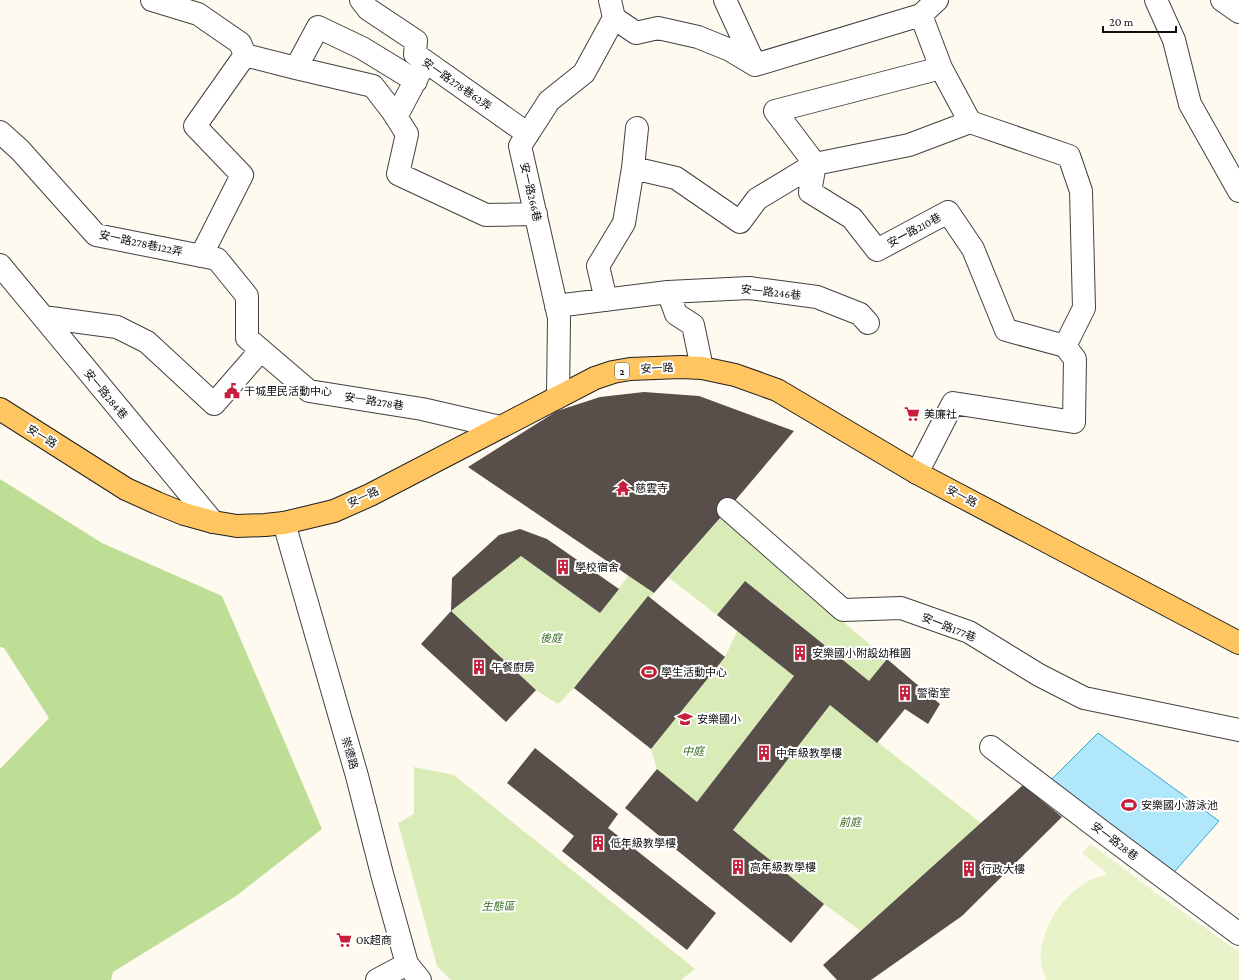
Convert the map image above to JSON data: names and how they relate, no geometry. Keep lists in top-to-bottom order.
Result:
{
  "streets": {
    "main road": ["安一路", "2"],
    "street": [
      "安一路278巷62弄",
      "安一路266巷",
      "安一路210巷",
      "安一路278巷122弄",
      "安一路246巷",
      "安一路284巷",
      "安一路278巷",
      "安一路177巷",
      "崇德路",
      "安一路28巷"
    ]
  },
  "crossings": [
    ["安一路278巷62弄", "安一路266巷"],
    ["安一路266巷", "安一路246巷"],
    ["安一路266巷", "安一路"],
    ["安一路278巷122弄", "安一路278巷"],
    ["安一路", "安一路284巷"],
    ["安一路", "安一路278巷"],
    ["安一路", "崇德路"]
  ],
  "parks": [
    "後庭",
    "中庭",
    "前庭",
    "生態區"
  ],
  "places": {
    "public building": ["干城里民活動中心"],
    "supermarket": ["美廉社", "OK超商"],
    "temple": ["慈雲寺"],
    "building": [
      "學校宿舍",
      "安樂國小附設幼稚園",
      "午餐廚房",
      "警衛室",
      "中年級教學樓",
      "低年級教學樓",
      "高年級教學樓",
      "行政大樓"
    ],
    "sports": ["學生活動中心", "安樂國小游泳池"],
    "school or university": ["安樂國小"]
  },
  "scale_bar": "20 m"
}
